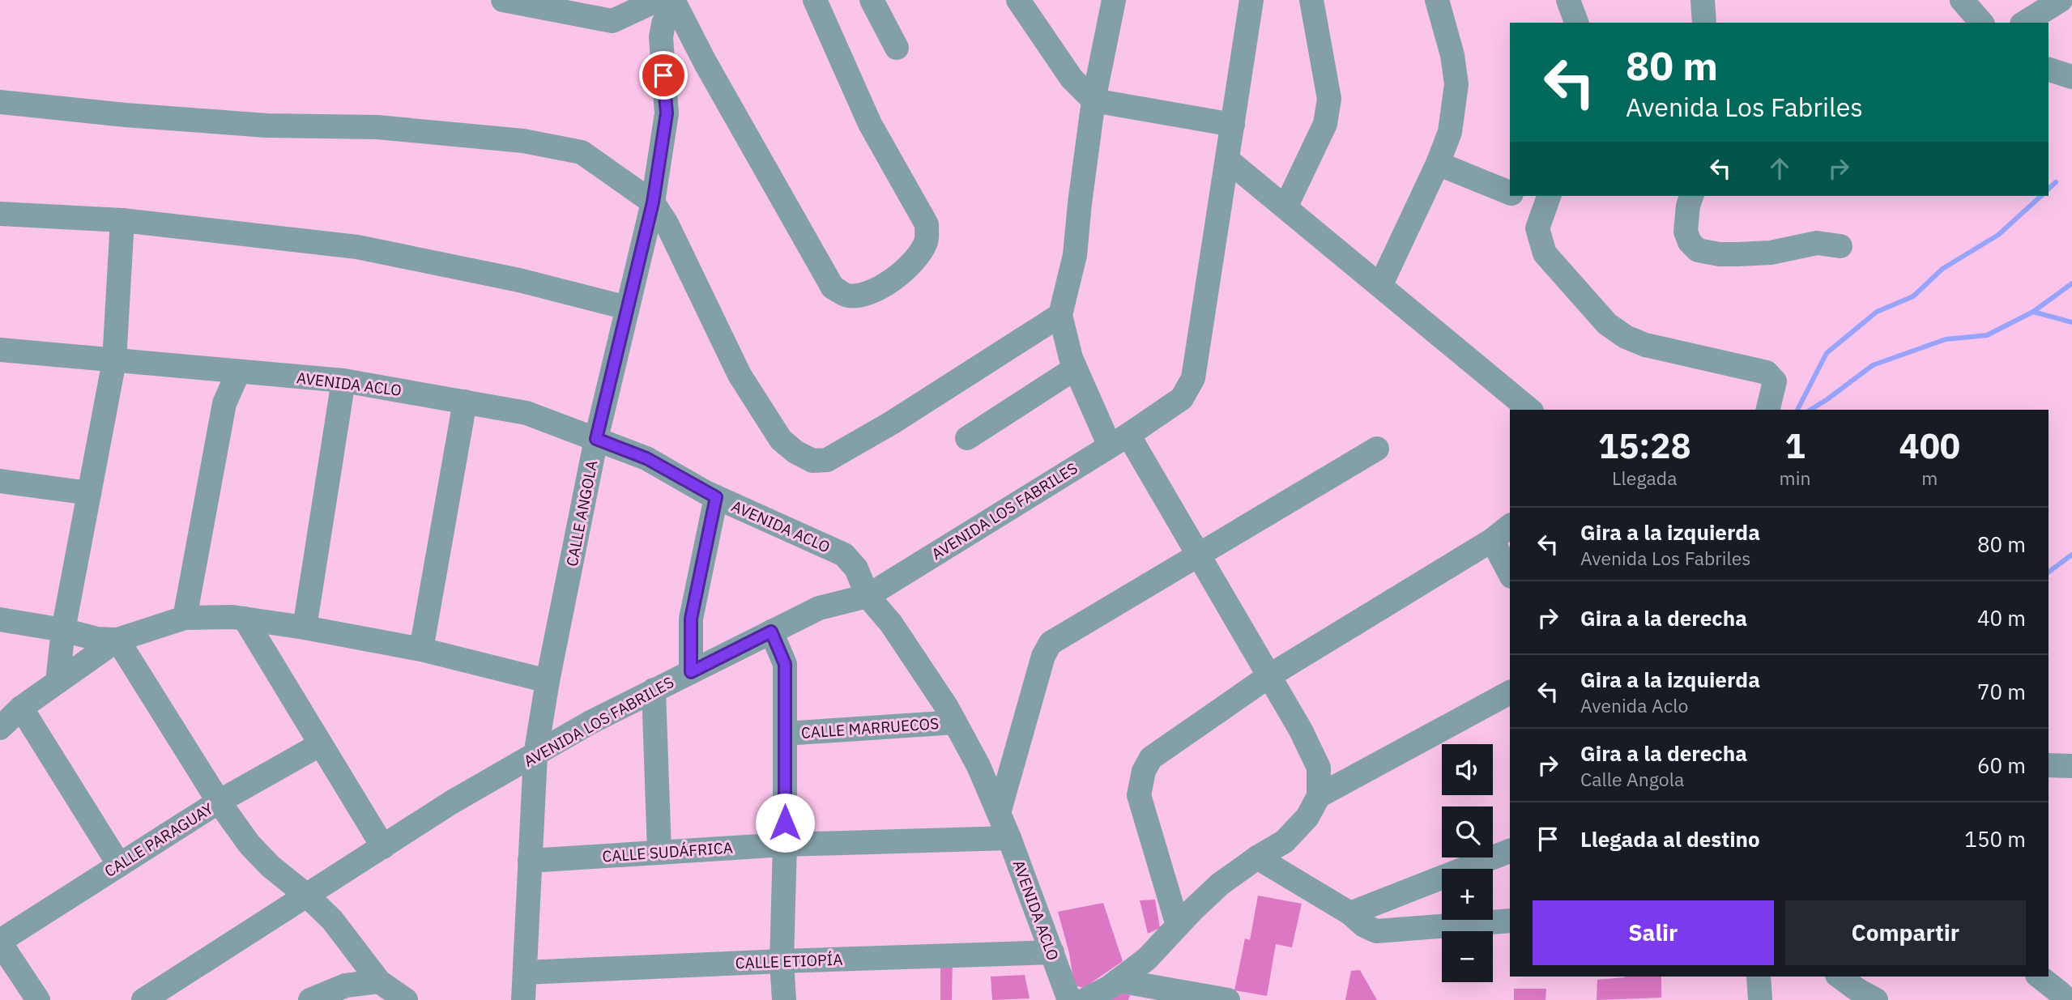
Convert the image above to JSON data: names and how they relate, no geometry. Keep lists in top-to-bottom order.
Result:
{
  "streets": {
    "street": [
      "AVENIDA ACLO",
      "AVENIDA LOS FABRILES",
      "CALLE ANGOLA",
      "CALLE MARRUECOS",
      "CALLE PARAGUAY",
      "CALLE SUDÁFRICA",
      "CALLE ETIOPÍA"
    ]
  },
  "crossings": [
    ["AVENIDA ACLO", "AVENIDA LOS FABRILES"],
    ["AVENIDA ACLO", "CALLE ANGOLA"],
    ["AVENIDA ACLO", "CALLE MARRUECOS"],
    ["AVENIDA ACLO", "CALLE SUDÁFRICA"],
    ["AVENIDA ACLO", "CALLE ETIOPÍA"],
    ["AVENIDA LOS FABRILES", "CALLE ANGOLA"],
    ["CALLE ANGOLA", "CALLE SUDÁFRICA"],
    ["CALLE ANGOLA", "CALLE ETIOPÍA"]
  ],
  "page": {
    "turn": ["80 m", "Avenida Los Fabriles"],
    "eta": [
      "15:28",
      "Llegada",
      "1",
      "min",
      "400",
      "m"
    ],
    "list": [
      {
        "name": "Gira a la izquierda",
        "note": "Avenida Los Fabriles",
        "value": "80 m"
      },
      {
        "name": "Gira a la derecha",
        "value": "40 m"
      },
      {
        "name": "Gira a la izquierda",
        "note": "Avenida Aclo",
        "value": "70 m"
      },
      {
        "name": "Gira a la derecha",
        "note": "Calle Angola",
        "value": "60 m"
      },
      {
        "name": "Llegada al destino",
        "value": "150 m"
      }
    ],
    "map_buttons": ["+", "−"],
    "buttons": ["Salir", "Compartir"]
  }
}
